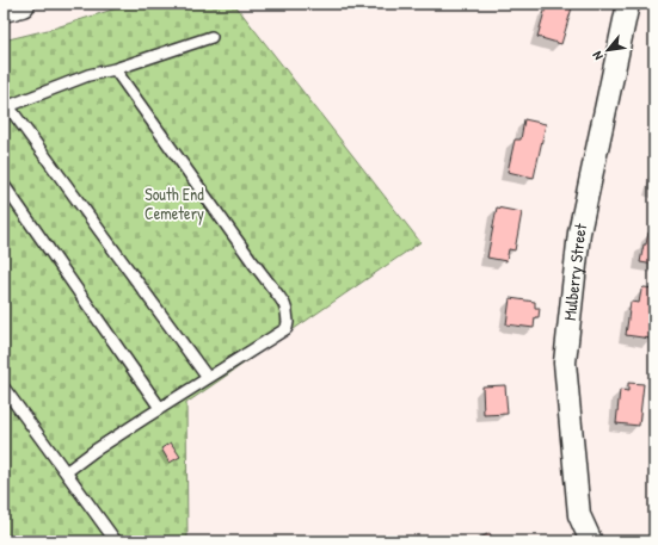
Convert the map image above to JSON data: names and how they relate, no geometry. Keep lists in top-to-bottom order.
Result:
{
  "streets": {
    "street": ["Mulberry Street"]
  },
  "parks": ["South End Cemetery"],
  "north": "bottom left"
}
